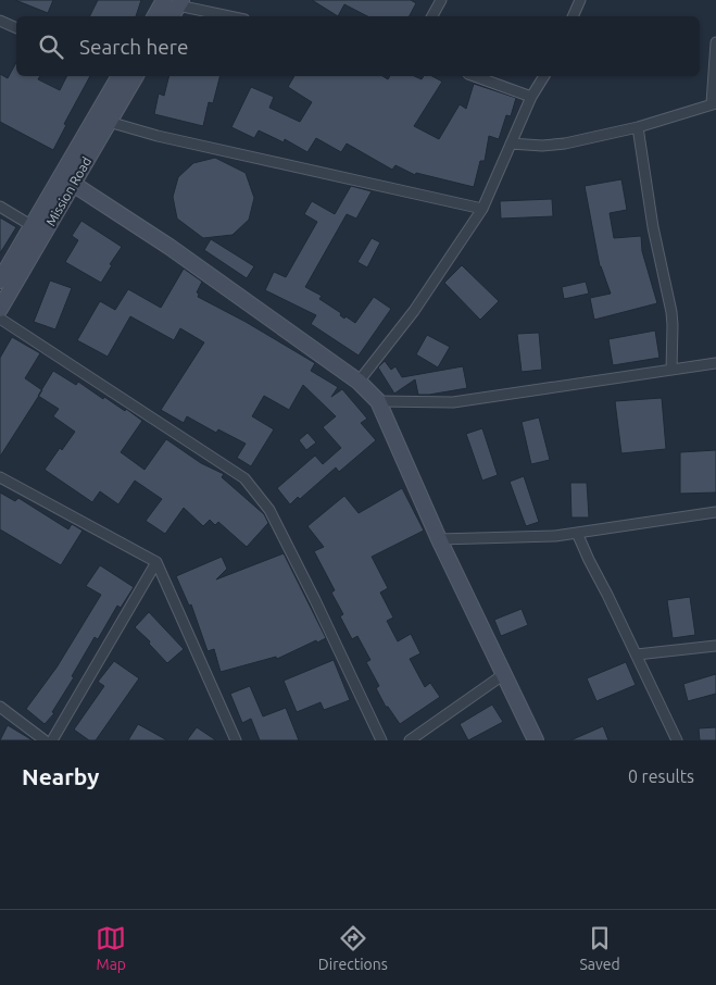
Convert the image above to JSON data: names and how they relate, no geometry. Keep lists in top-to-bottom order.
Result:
{
  "streets": {
    "street": ["Mission Road"]
  },
  "page": {
    "search": "Search here",
    "heading": ["Nearby", "0 results"],
    "nav": ["Map", "Directions", "Saved"]
  }
}
